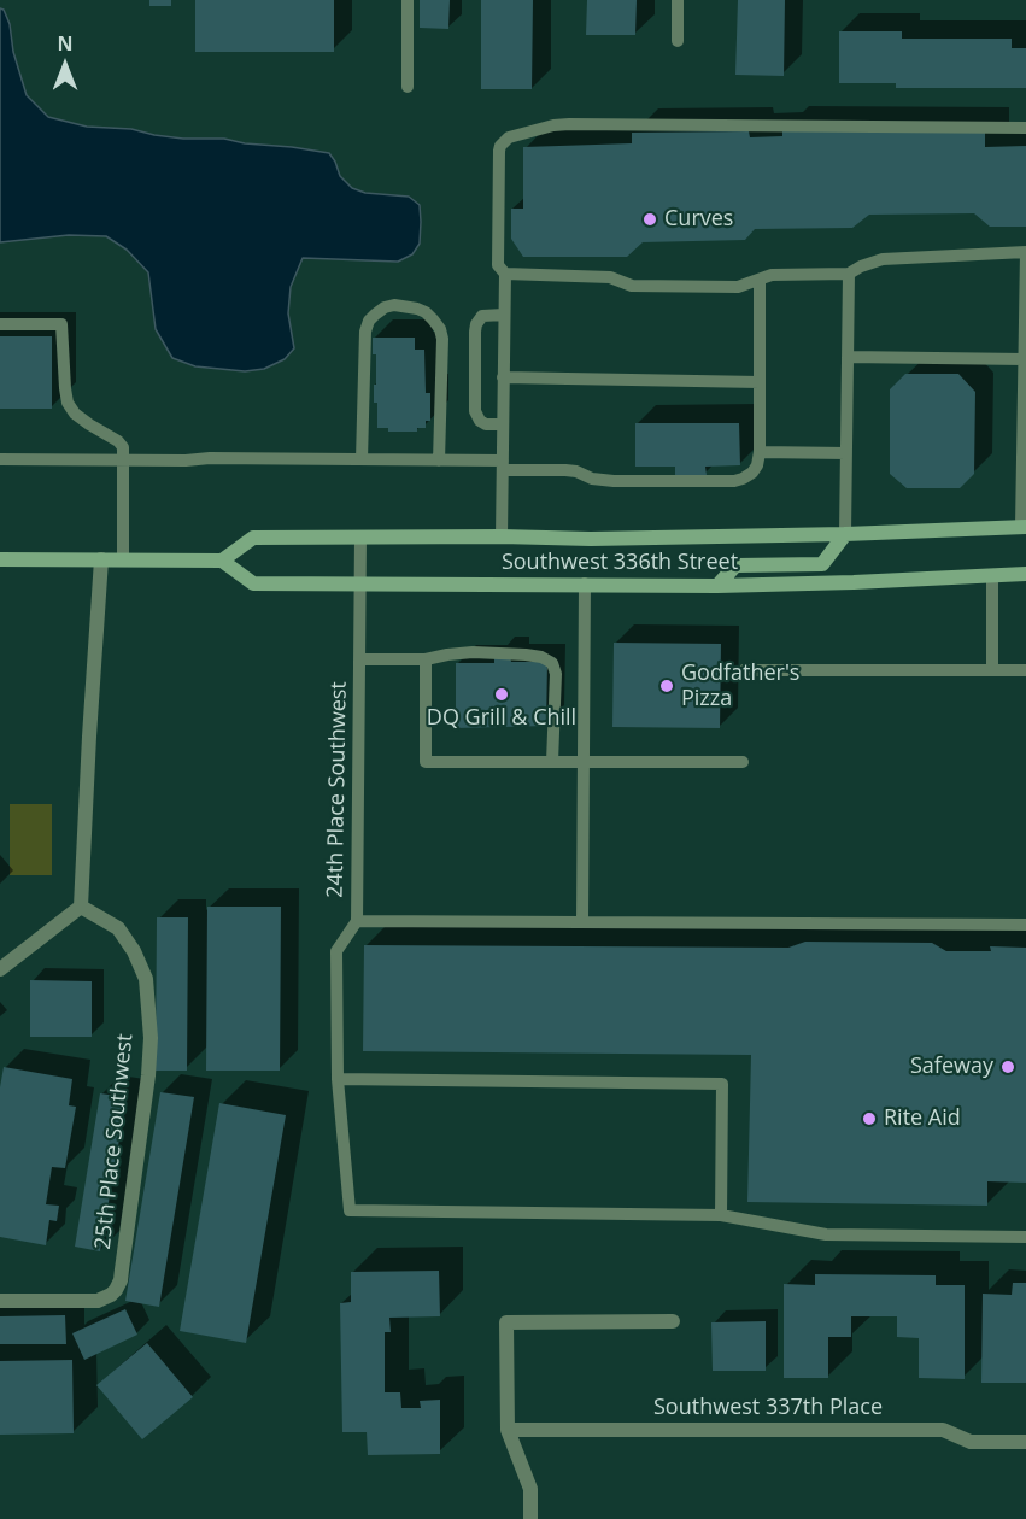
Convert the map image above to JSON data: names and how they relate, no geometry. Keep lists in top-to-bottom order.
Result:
{
  "streets": {
    "main road": ["Southwest 336th Street"],
    "street": ["25th Place Southwest", "Southwest 337th Place"],
    "lane": ["24th Place Southwest"]
  },
  "crossings": [
    ["Southwest 336th Street", "24th Place Southwest"]
  ],
  "places": [
    "Curves",
    "Godfather's Pizza",
    "DQ Grill & Chill",
    "Safeway",
    "Rite Aid"
  ],
  "north": "top"
}
